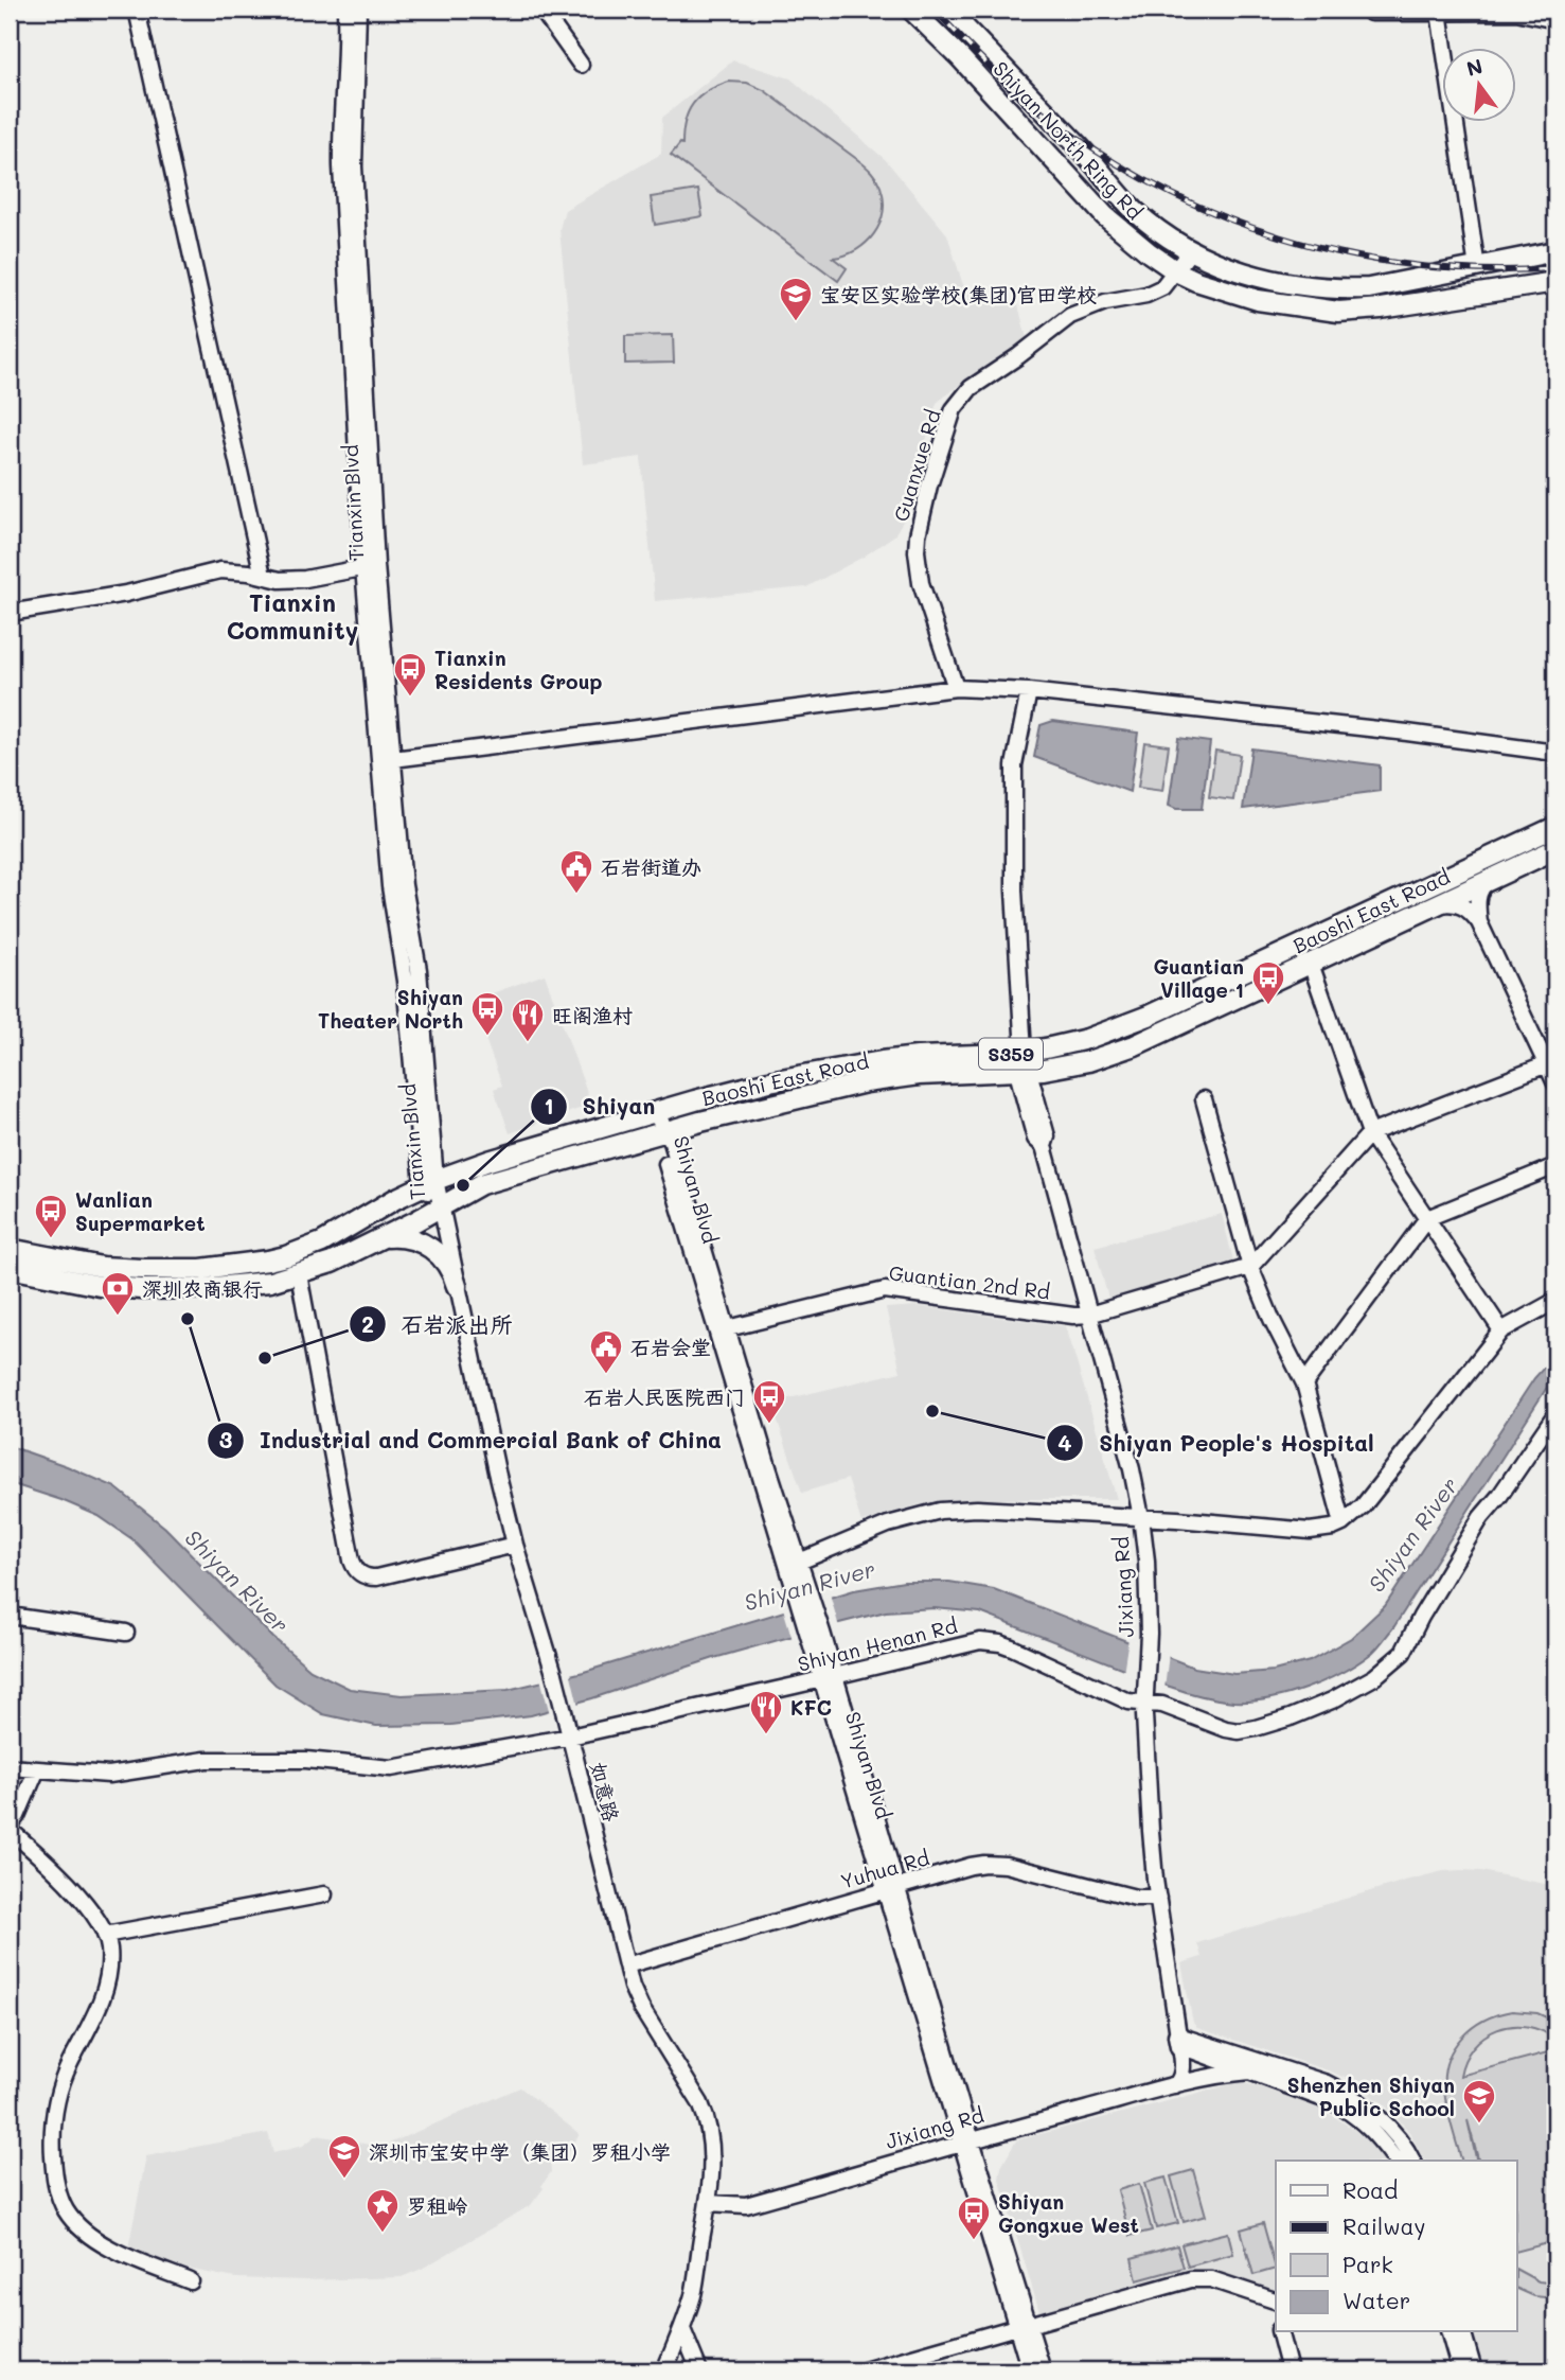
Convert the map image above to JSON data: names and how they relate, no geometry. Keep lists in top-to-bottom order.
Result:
{
  "streets": {
    "main road": ["Shiyan North Ring Rd", "Baoshi East Road", "S359"],
    "street": [
      "Guanxue Rd",
      "Tianxin Blvd",
      "Shiyan Blvd",
      "Guantian 2nd Rd",
      "Jixiang Rd",
      "Shiyan Henan Rd",
      "如意路",
      "Yuhua Rd"
    ]
  },
  "crossings": [
    ["Shiyan North Ring Rd", "Guanxue Rd"],
    ["Tianxin Blvd", "Baoshi East Road"],
    ["Tianxin Blvd", "如意路"],
    ["Baoshi East Road", "Shiyan Blvd"],
    ["Baoshi East Road", "Jixiang Rd"],
    ["Baoshi East Road", "如意路"],
    ["Shiyan Blvd", "Guantian 2nd Rd"],
    ["Shiyan Blvd", "Jixiang Rd"],
    ["Shiyan Blvd", "Shiyan Henan Rd"],
    ["Shiyan Blvd", "Yuhua Rd"],
    ["Guantian 2nd Rd", "Jixiang Rd"],
    ["Jixiang Rd", "Shiyan Henan Rd"],
    ["Jixiang Rd", "如意路"],
    ["Jixiang Rd", "Yuhua Rd"],
    ["Shiyan Henan Rd", "如意路"],
    ["如意路", "Yuhua Rd"]
  ],
  "districts": ["Tianxin Community"],
  "water": ["Shiyan River"],
  "places": {
    "school or university": ["宝安区实验学校(集团)官田学校", "Shenzhen Shiyan Public School", "深圳市宝安中学（集团）罗租小学"],
    "bus stop": [
      "Tianxin Residents Group",
      "Guantian Village 1",
      "Shiyan Theater North",
      "Wanlian Supermarket",
      "石岩人民医院西门",
      "Shiyan Gongxue West"
    ],
    "public building": ["石岩街道办", "石岩会堂"],
    "restaurant": ["旺阁渔村", "KFC"],
    "other": [
      "Shiyan",
      "Industrial and Commercial Bank of China",
      "石岩派出所",
      "Shiyan People's Hospital"
    ],
    "bank": ["深圳农商银行"],
    "place": ["罗租岭"]
  },
  "legend": [
    "Road",
    "Railway",
    "Park",
    "Water"
  ],
  "north": "top"
}
